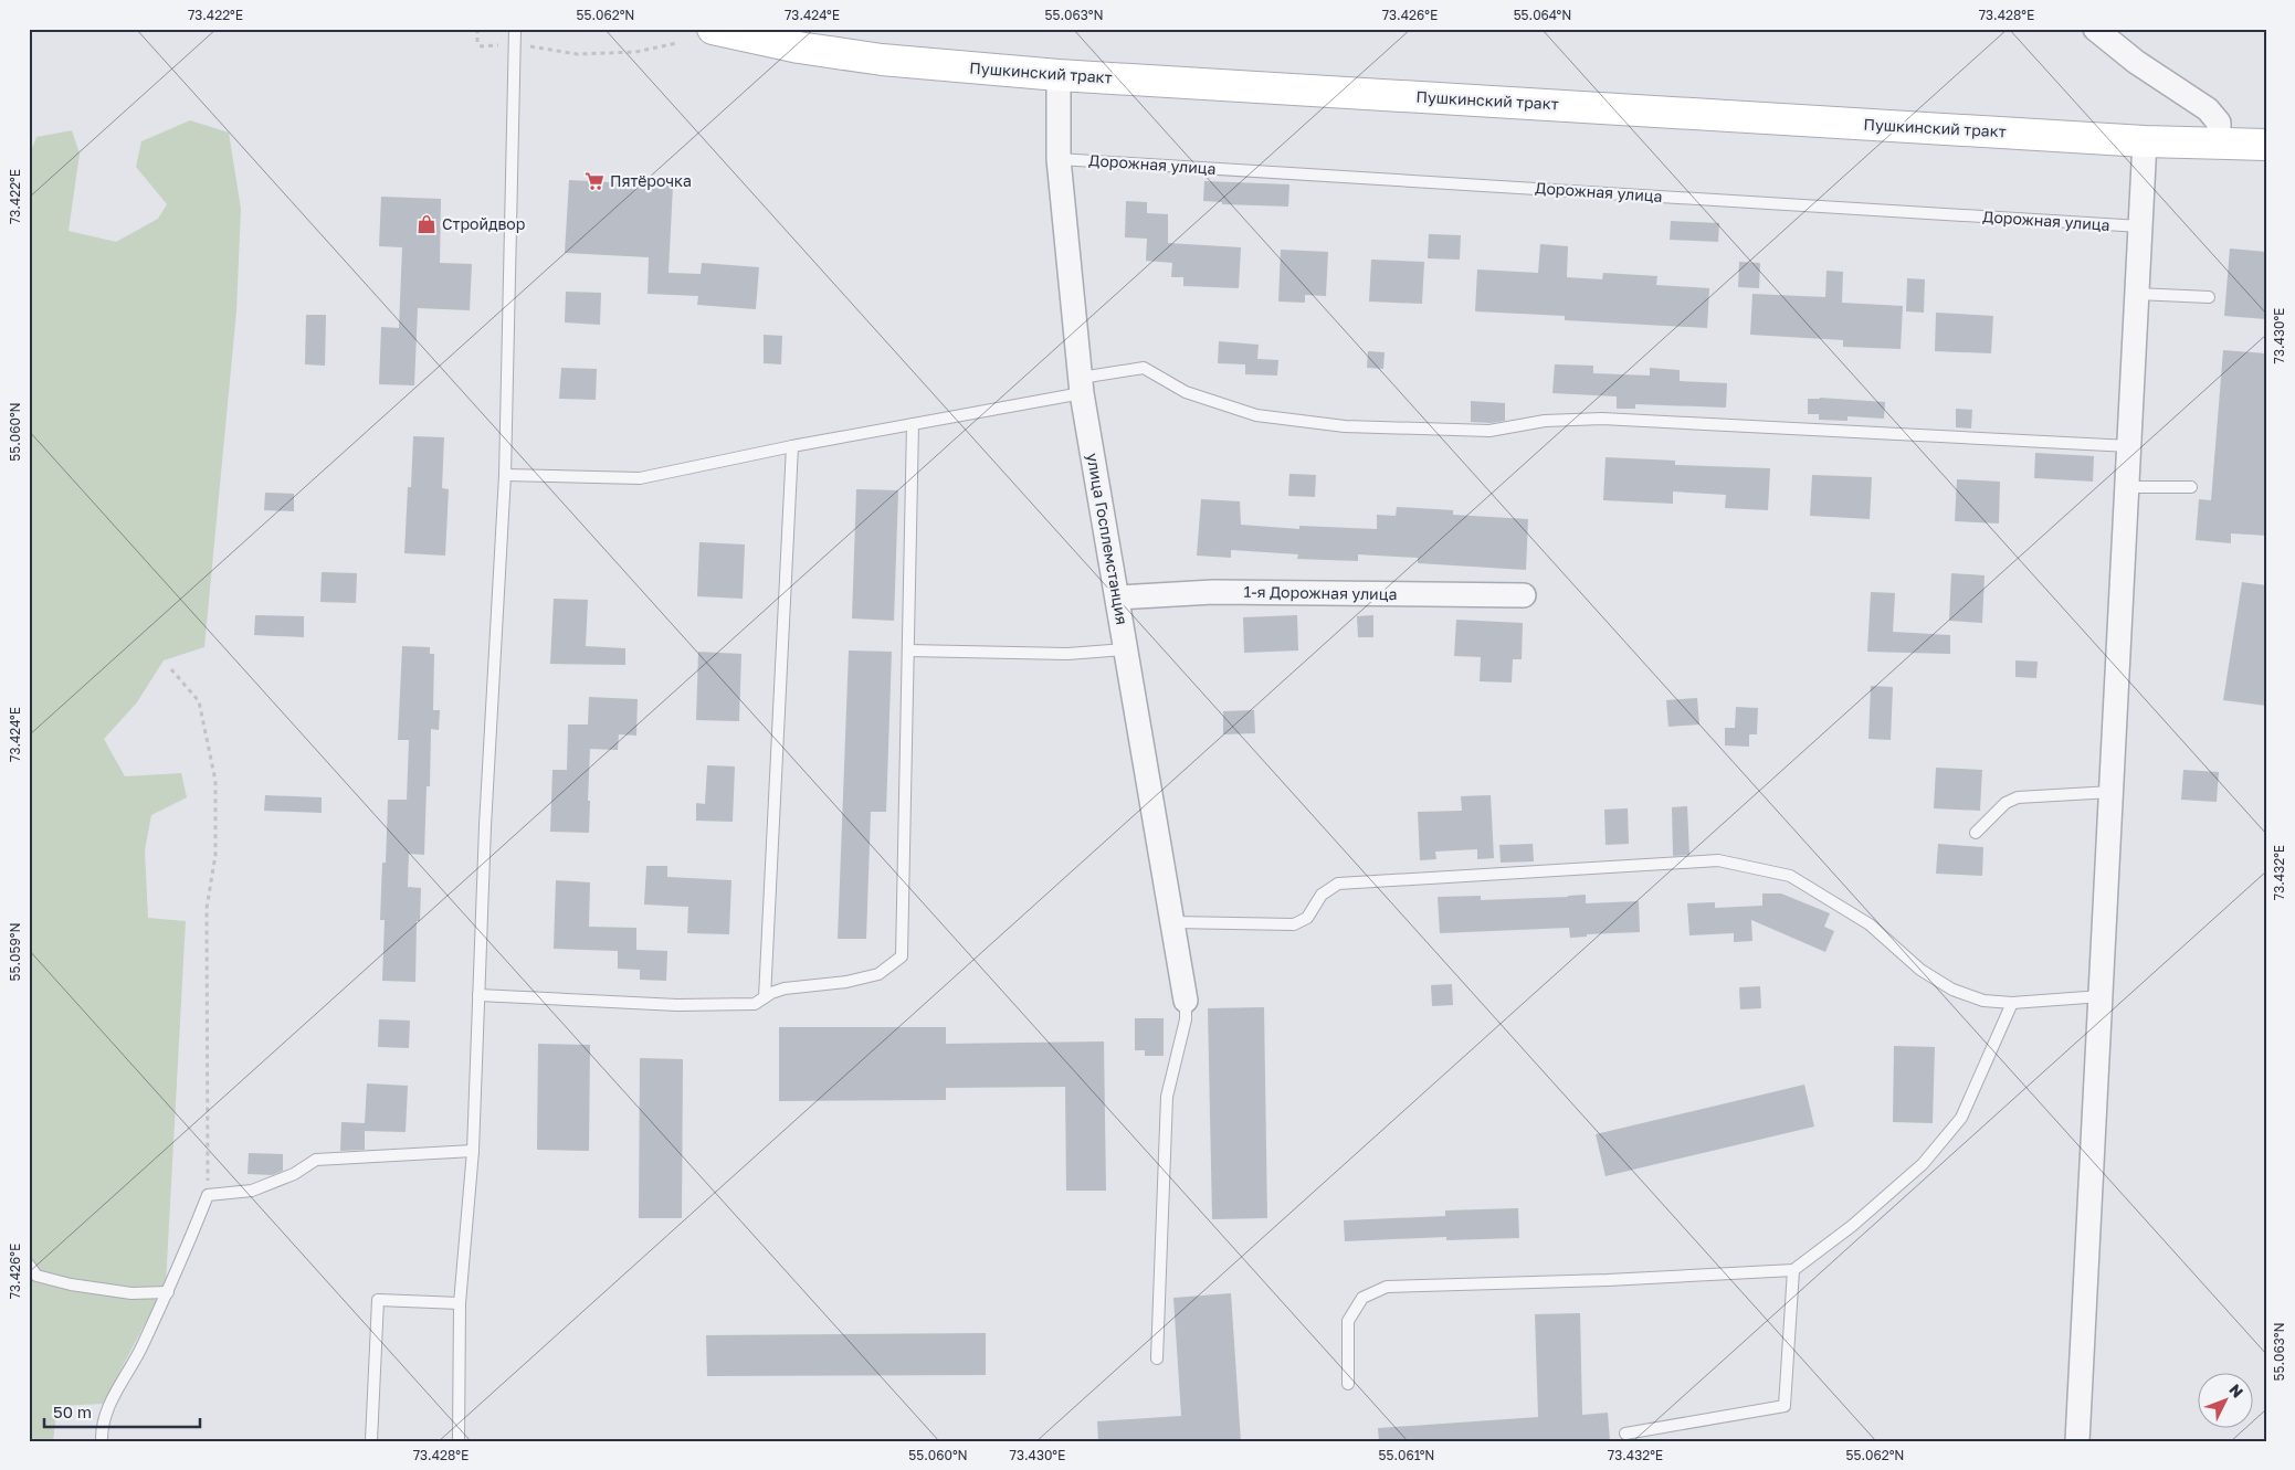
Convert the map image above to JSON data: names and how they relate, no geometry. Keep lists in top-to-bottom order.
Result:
{
  "streets": {
    "main road": ["Пушкинский тракт"],
    "street": ["улица Госплемстанция", "1-я Дорожная улица"],
    "lane": ["Дорожная улица"]
  },
  "crossings": [
    ["Пушкинский тракт", "улица Госплемстанция"],
    ["Дорожная улица", "улица Госплемстанция"],
    ["улица Госплемстанция", "1-я Дорожная улица"]
  ],
  "places": {
    "supermarket": ["Пятёрочка"],
    "shop": ["Стройдвор"]
  },
  "scale_bar": "50 m",
  "north": "top right",
  "coordinates": [
    "73.422°E",
    "55.062°N",
    "73.424°E",
    "55.063°N",
    "73.426°E",
    "55.064°N",
    "73.428°E",
    "73.430°E",
    "55.060°N",
    "73.432°E",
    "55.059°N",
    "55.061°N"
  ]
}
